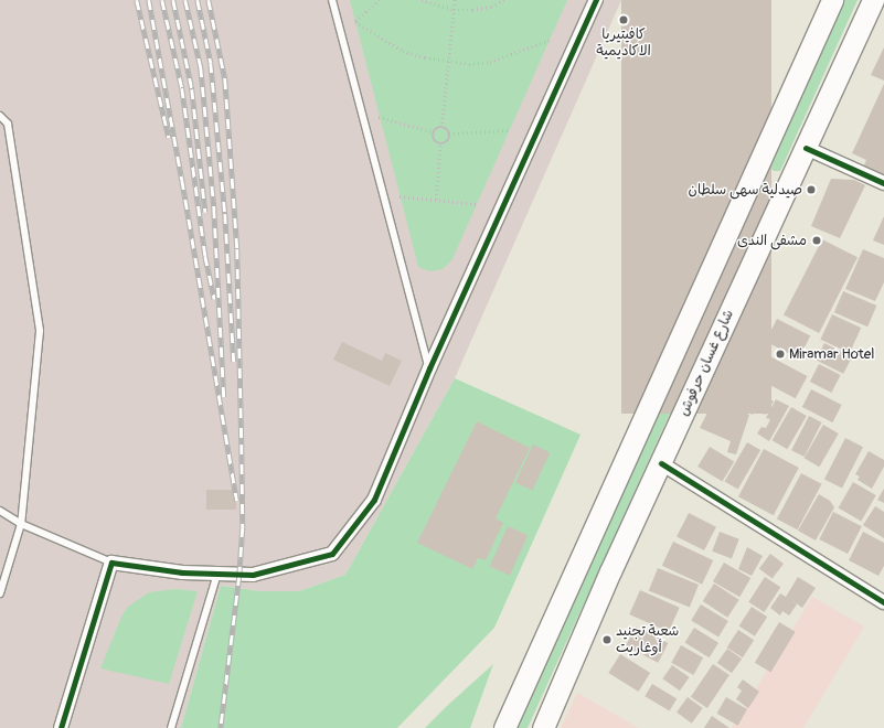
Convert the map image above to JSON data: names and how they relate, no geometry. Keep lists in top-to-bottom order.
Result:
{
  "streets": {
    "main road": ["شارع غسان حرفوش"]
  },
  "places": [
    "كافيتيريا الاكاديمية",
    "صيدلية سهى سلطان",
    "مشفى الندى",
    "Miramar Hotel",
    "شعبة تجنيد أوغاريت"
  ]
}
